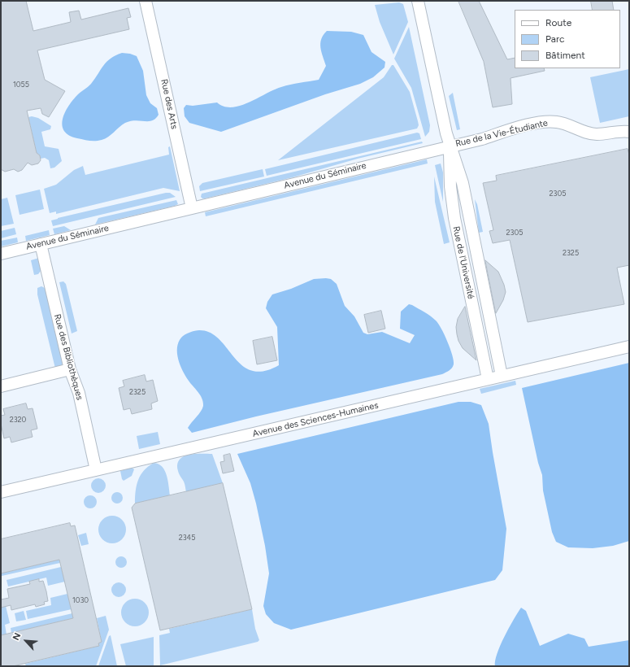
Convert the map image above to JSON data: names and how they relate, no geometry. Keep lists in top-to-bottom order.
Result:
{
  "streets": {
    "street": [
      "Rue des Arts",
      "Rue de la Vie-Étudiante",
      "Avenue du Séminaire",
      "Rue de l'Université",
      "Rue des Bibliothèques",
      "Avenue des Sciences-Humaines"
    ]
  },
  "crossings": [
    ["Rue des Arts", "Avenue du Séminaire"],
    ["Rue de la Vie-Étudiante", "Avenue du Séminaire"],
    ["Rue de la Vie-Étudiante", "Rue de l'Université"],
    ["Avenue du Séminaire", "Rue de l'Université"],
    ["Avenue du Séminaire", "Rue des Bibliothèques"],
    ["Rue de l'Université", "Avenue des Sciences-Humaines"],
    ["Rue des Bibliothèques", "Avenue des Sciences-Humaines"]
  ],
  "house_numbers": [
    "1055",
    "2305",
    "2305",
    "2325",
    "2325",
    "2320",
    "2345",
    "1030"
  ],
  "legend": ["Route", "Parc", "Bâtiment"],
  "north": "top left"
}
